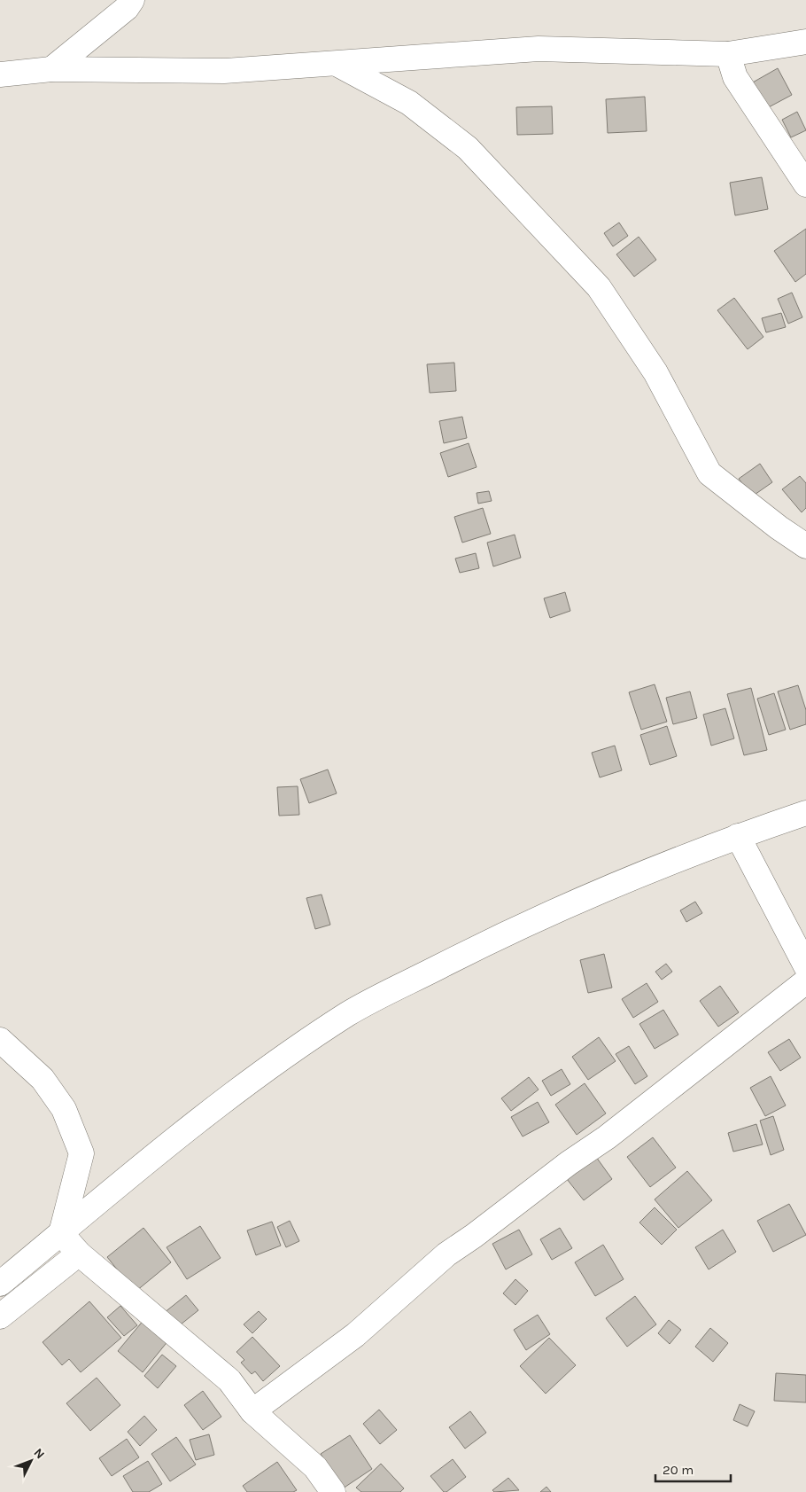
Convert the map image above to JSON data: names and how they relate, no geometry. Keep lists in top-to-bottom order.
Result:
{
  "scale_bar": "20 m",
  "north": "top right"
}
